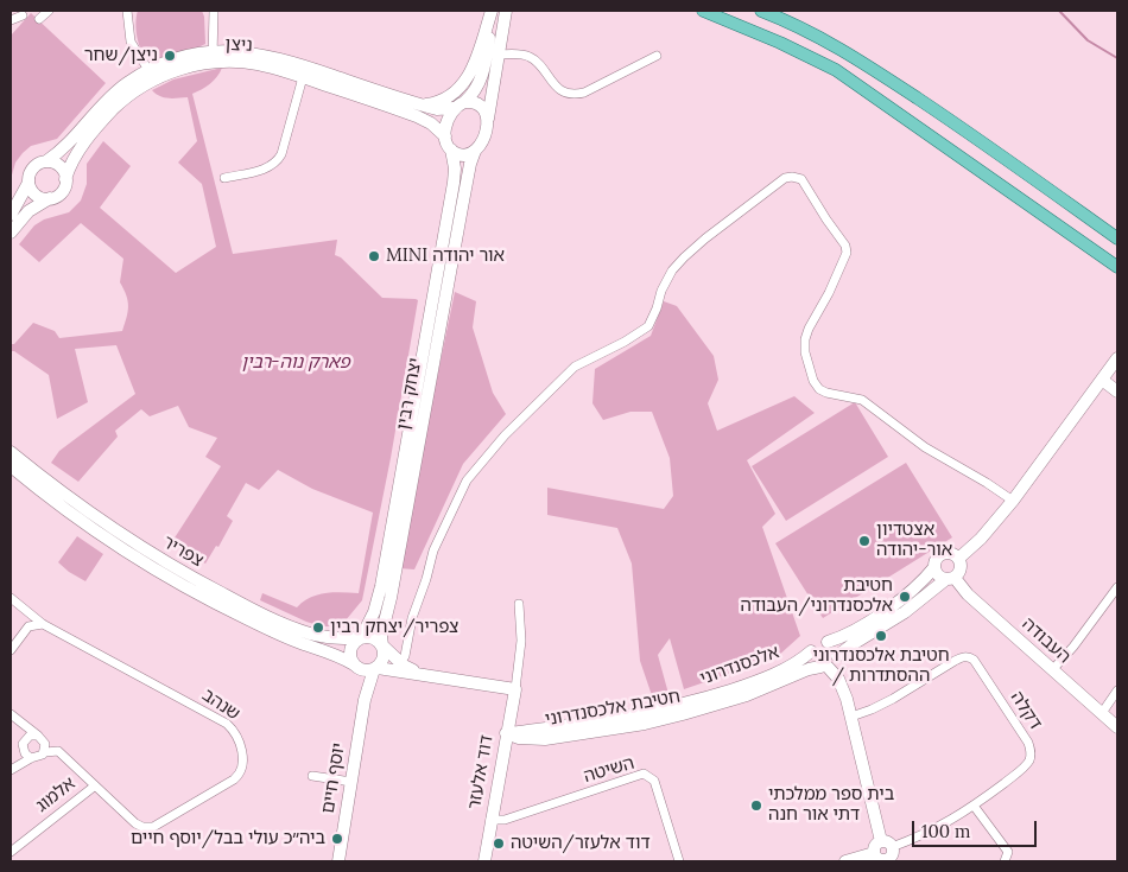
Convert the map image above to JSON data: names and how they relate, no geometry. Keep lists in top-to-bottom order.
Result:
{
  "streets": {
    "street": [
      "ניצן",
      "יצחק רבין",
      "צפריר",
      "העבודה",
      "אלכסנדרוני",
      "שנהב",
      "חטיבת אלכסנדרוני",
      "דקלה",
      "השיטה",
      "דוד אלעזר",
      "יוסף חיים",
      "אלמוג"
    ]
  },
  "crossings": [
    ["ניצן", "יצחק רבין"],
    ["יצחק רבין", "צפריר"],
    ["יצחק רבין", "יוסף חיים"],
    ["צפריר", "יוסף חיים"],
    ["העבודה", "חטיבת אלכסנדרוני"],
    ["אלכסנדרוני", "חטיבת אלכסנדרוני"],
    ["שנהב", "אלמוג"],
    ["חטיבת אלכסנדרוני", "דוד אלעזר"],
    ["השיטה", "דוד אלעזר"]
  ],
  "parks": ["פארק נוה-רבין"],
  "places": [
    "ניצן/שחר",
    "MINI אור יהודה",
    "אצטדיון אור-יהודה",
    "חטיבת אלכסנדרוני/העבודה",
    "צפריר/יצחק רבין",
    "חטיבת אלכסנדרוני / ההסתדרות",
    "בית ספר ממלכתי דתי אור חנה",
    "ביה״כ עולי בבל/יוסף חיים",
    "דוד אלעזר/השיטה"
  ],
  "scale_bar": "100 m"
}
